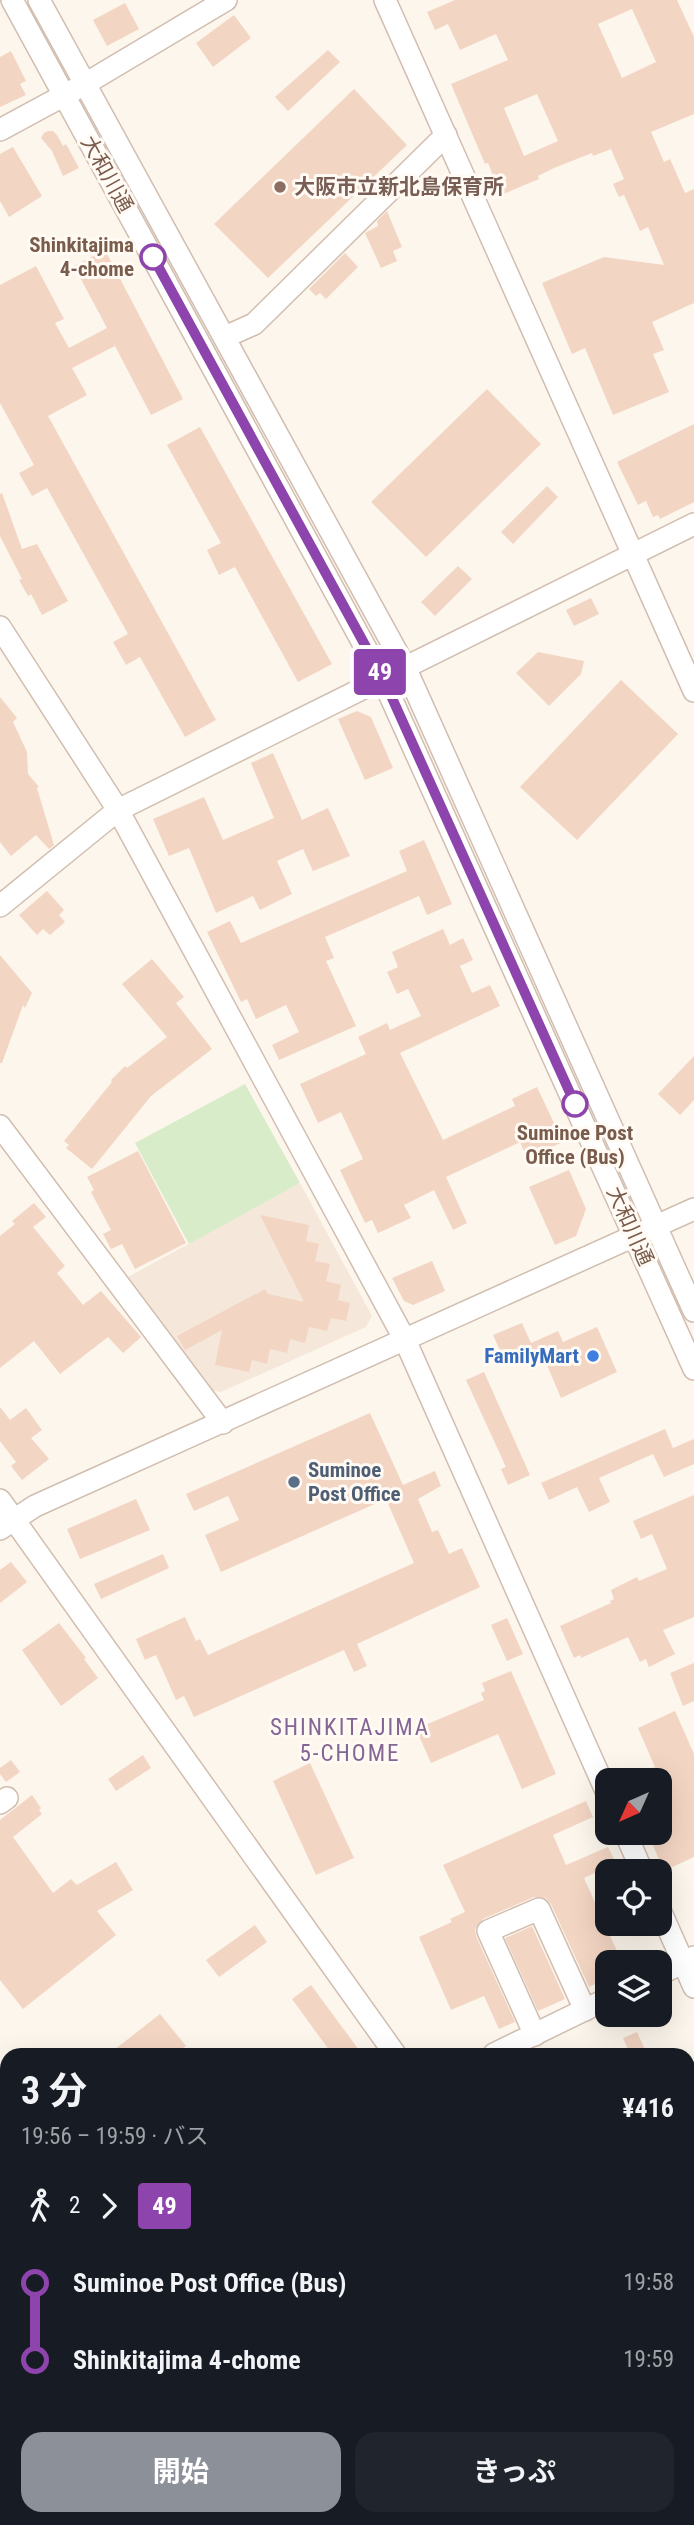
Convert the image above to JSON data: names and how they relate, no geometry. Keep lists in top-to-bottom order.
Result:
{
  "streets": {
    "street": ["大和川通"]
  },
  "districts": ["SHINKITAJIMA 5-CHOME"],
  "places": [
    "大阪市立新北島保育所",
    "Shinkitajima 4-chome",
    "Suminoe Post Office (Bus)",
    "FamilyMart",
    "Suminoe Post Office"
  ],
  "lines": ["bus line 49"],
  "north": "bottom left",
  "page": {
    "on_map": "49",
    "heading": ["3 分", "19:56 – 19:59 · バス", "¥416"],
    "legs": ["2", "49"],
    "list": [
      {
        "name": "Suminoe Post Office (Bus)",
        "value": "19:58"
      },
      {
        "name": "Shinkitajima 4-chome",
        "value": "19:59"
      }
    ],
    "buttons": ["開始", "きっぷ"]
  }
}
